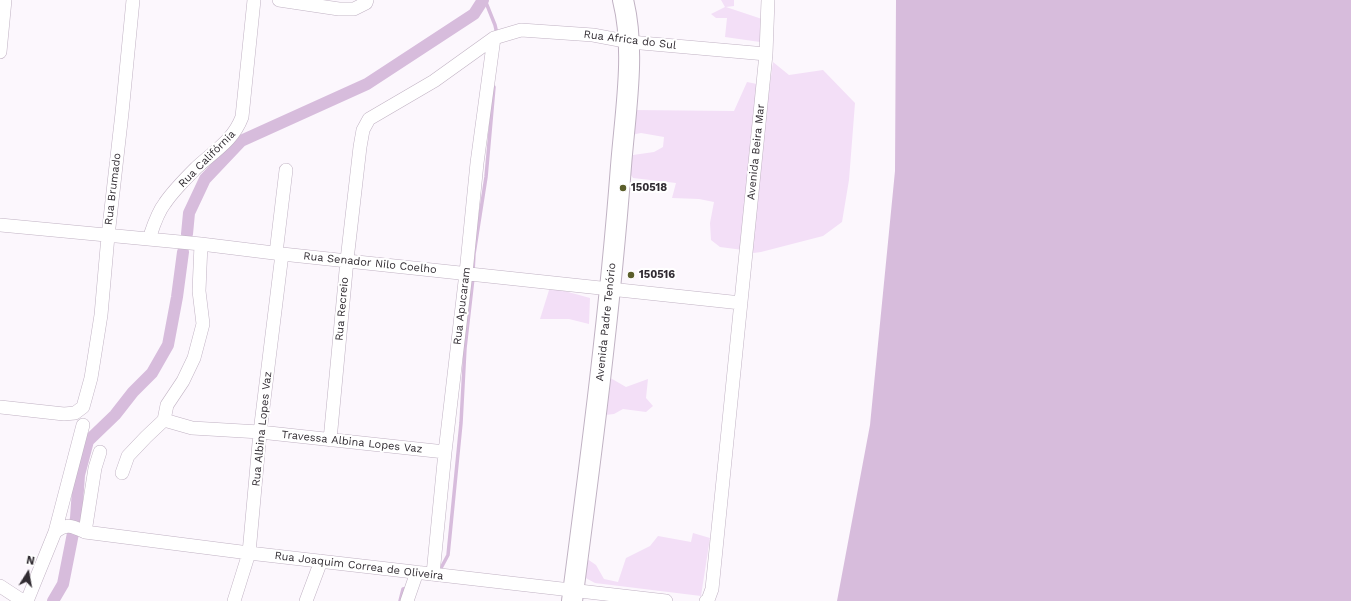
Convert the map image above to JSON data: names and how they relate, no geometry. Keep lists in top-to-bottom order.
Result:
{
  "streets": {
    "main road": ["Avenida Padre Tenório"],
    "street": [
      "Rua Africa do Sul",
      "Avenida Beira Mar",
      "Rua Califórnia",
      "Rua Brumado",
      "Rua Senador Nilo Coelho",
      "Rua Apucaram",
      "Rua Recreio",
      "Rua Albina Lopes Vaz",
      "Travessa Albina Lopes Vaz",
      "Rua Joaquim Correa de Oliveira"
    ]
  },
  "crossings": [
    ["Rua Africa do Sul", "Avenida Beira Mar"],
    ["Rua Africa do Sul", "Rua Apucaram"],
    ["Rua Africa do Sul", "Rua Recreio"],
    ["Rua Africa do Sul", "Avenida Padre Tenório"],
    ["Avenida Beira Mar", "Rua Senador Nilo Coelho"],
    ["Rua Califórnia", "Rua Senador Nilo Coelho"],
    ["Rua Brumado", "Rua Senador Nilo Coelho"],
    ["Rua Senador Nilo Coelho", "Rua Apucaram"],
    ["Rua Senador Nilo Coelho", "Rua Recreio"],
    ["Rua Senador Nilo Coelho", "Avenida Padre Tenório"],
    ["Rua Senador Nilo Coelho", "Rua Albina Lopes Vaz"],
    ["Rua Apucaram", "Travessa Albina Lopes Vaz"],
    ["Rua Apucaram", "Rua Joaquim Correa de Oliveira"],
    ["Rua Recreio", "Travessa Albina Lopes Vaz"],
    ["Avenida Padre Tenório", "Rua Joaquim Correa de Oliveira"],
    ["Rua Albina Lopes Vaz", "Travessa Albina Lopes Vaz"],
    ["Rua Albina Lopes Vaz", "Rua Joaquim Correa de Oliveira"]
  ],
  "places": ["150518", "150516"],
  "north": "top"
}
